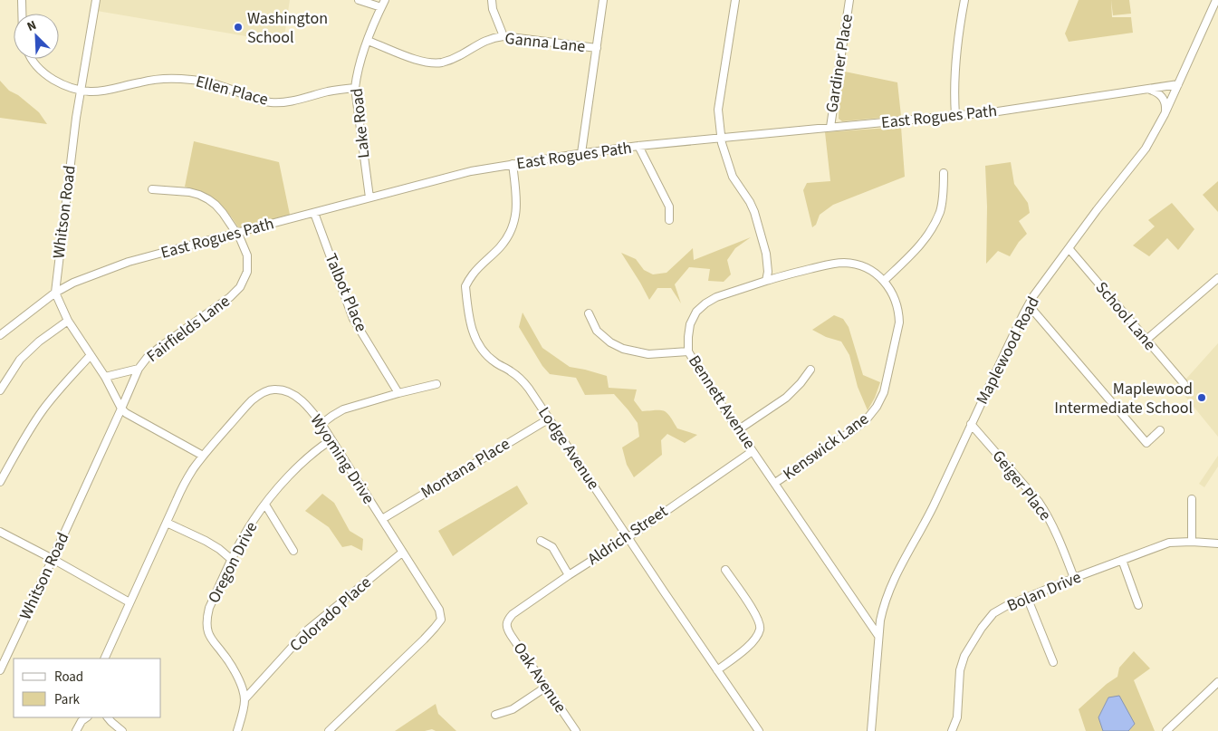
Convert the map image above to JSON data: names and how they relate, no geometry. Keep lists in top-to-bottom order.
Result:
{
  "streets": {
    "street": [
      "Ganna Lane",
      "Gardiner Place",
      "Ellen Place",
      "East Rogues Path",
      "Lake Road",
      "Whitson Road",
      "Talbot Place",
      "School Lane",
      "Fairfields Lane",
      "Maplewood Road",
      "Bennett Avenue",
      "Kenswick Lane",
      "Lodge Avenue",
      "Wyoming Drive",
      "Montana Place",
      "Geiger Place",
      "Aldrich Street",
      "Oregon Drive",
      "Bolan Drive",
      "Colorado Place",
      "Oak Avenue"
    ]
  },
  "crossings": [
    ["Ganna Lane", "Lake Road"],
    ["Gardiner Place", "East Rogues Path"],
    ["Ellen Place", "Lake Road"],
    ["Ellen Place", "Whitson Road"],
    ["East Rogues Path", "Lake Road"],
    ["East Rogues Path", "Whitson Road"],
    ["East Rogues Path", "Talbot Place"],
    ["East Rogues Path", "Fairfields Lane"],
    ["East Rogues Path", "Maplewood Road"],
    ["East Rogues Path", "Lodge Avenue"],
    ["Whitson Road", "Fairfields Lane"],
    ["School Lane", "Maplewood Road"],
    ["Maplewood Road", "Bennett Avenue"],
    ["Maplewood Road", "Geiger Place"],
    ["Bennett Avenue", "Kenswick Lane"],
    ["Bennett Avenue", "Aldrich Street"],
    ["Lodge Avenue", "Montana Place"],
    ["Lodge Avenue", "Aldrich Street"],
    ["Wyoming Drive", "Montana Place"],
    ["Wyoming Drive", "Oregon Drive"],
    ["Wyoming Drive", "Colorado Place"],
    ["Geiger Place", "Bolan Drive"],
    ["Aldrich Street", "Oak Avenue"],
    ["Oregon Drive", "Colorado Place"]
  ],
  "places": ["Washington School", "Maplewood Intermediate School"],
  "legend": ["Road", "Park"],
  "north": "top left"
}
